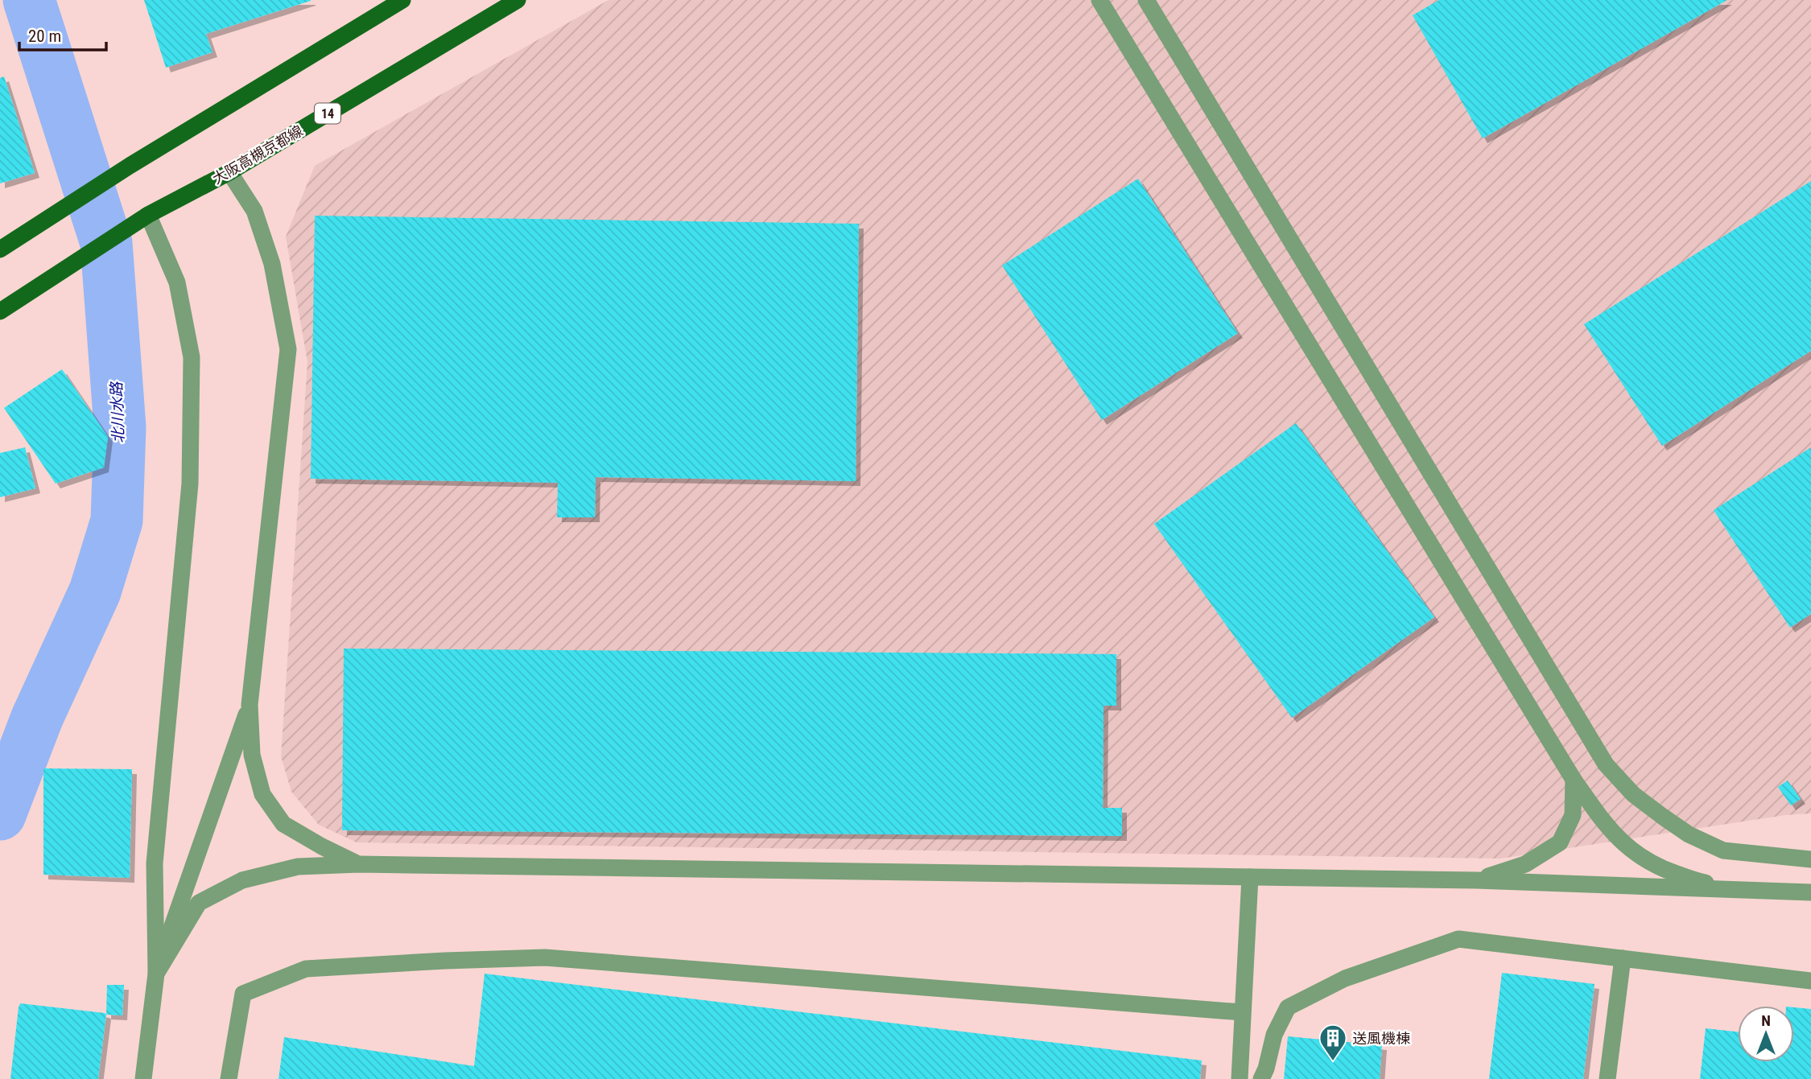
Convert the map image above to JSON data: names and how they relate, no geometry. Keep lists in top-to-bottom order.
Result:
{
  "streets": {
    "main road": ["14", "大阪高槻京都線"]
  },
  "water": ["北川水路"],
  "places": {
    "building": ["送風機棟"]
  },
  "scale_bar": "20 m",
  "north": "top"
}
